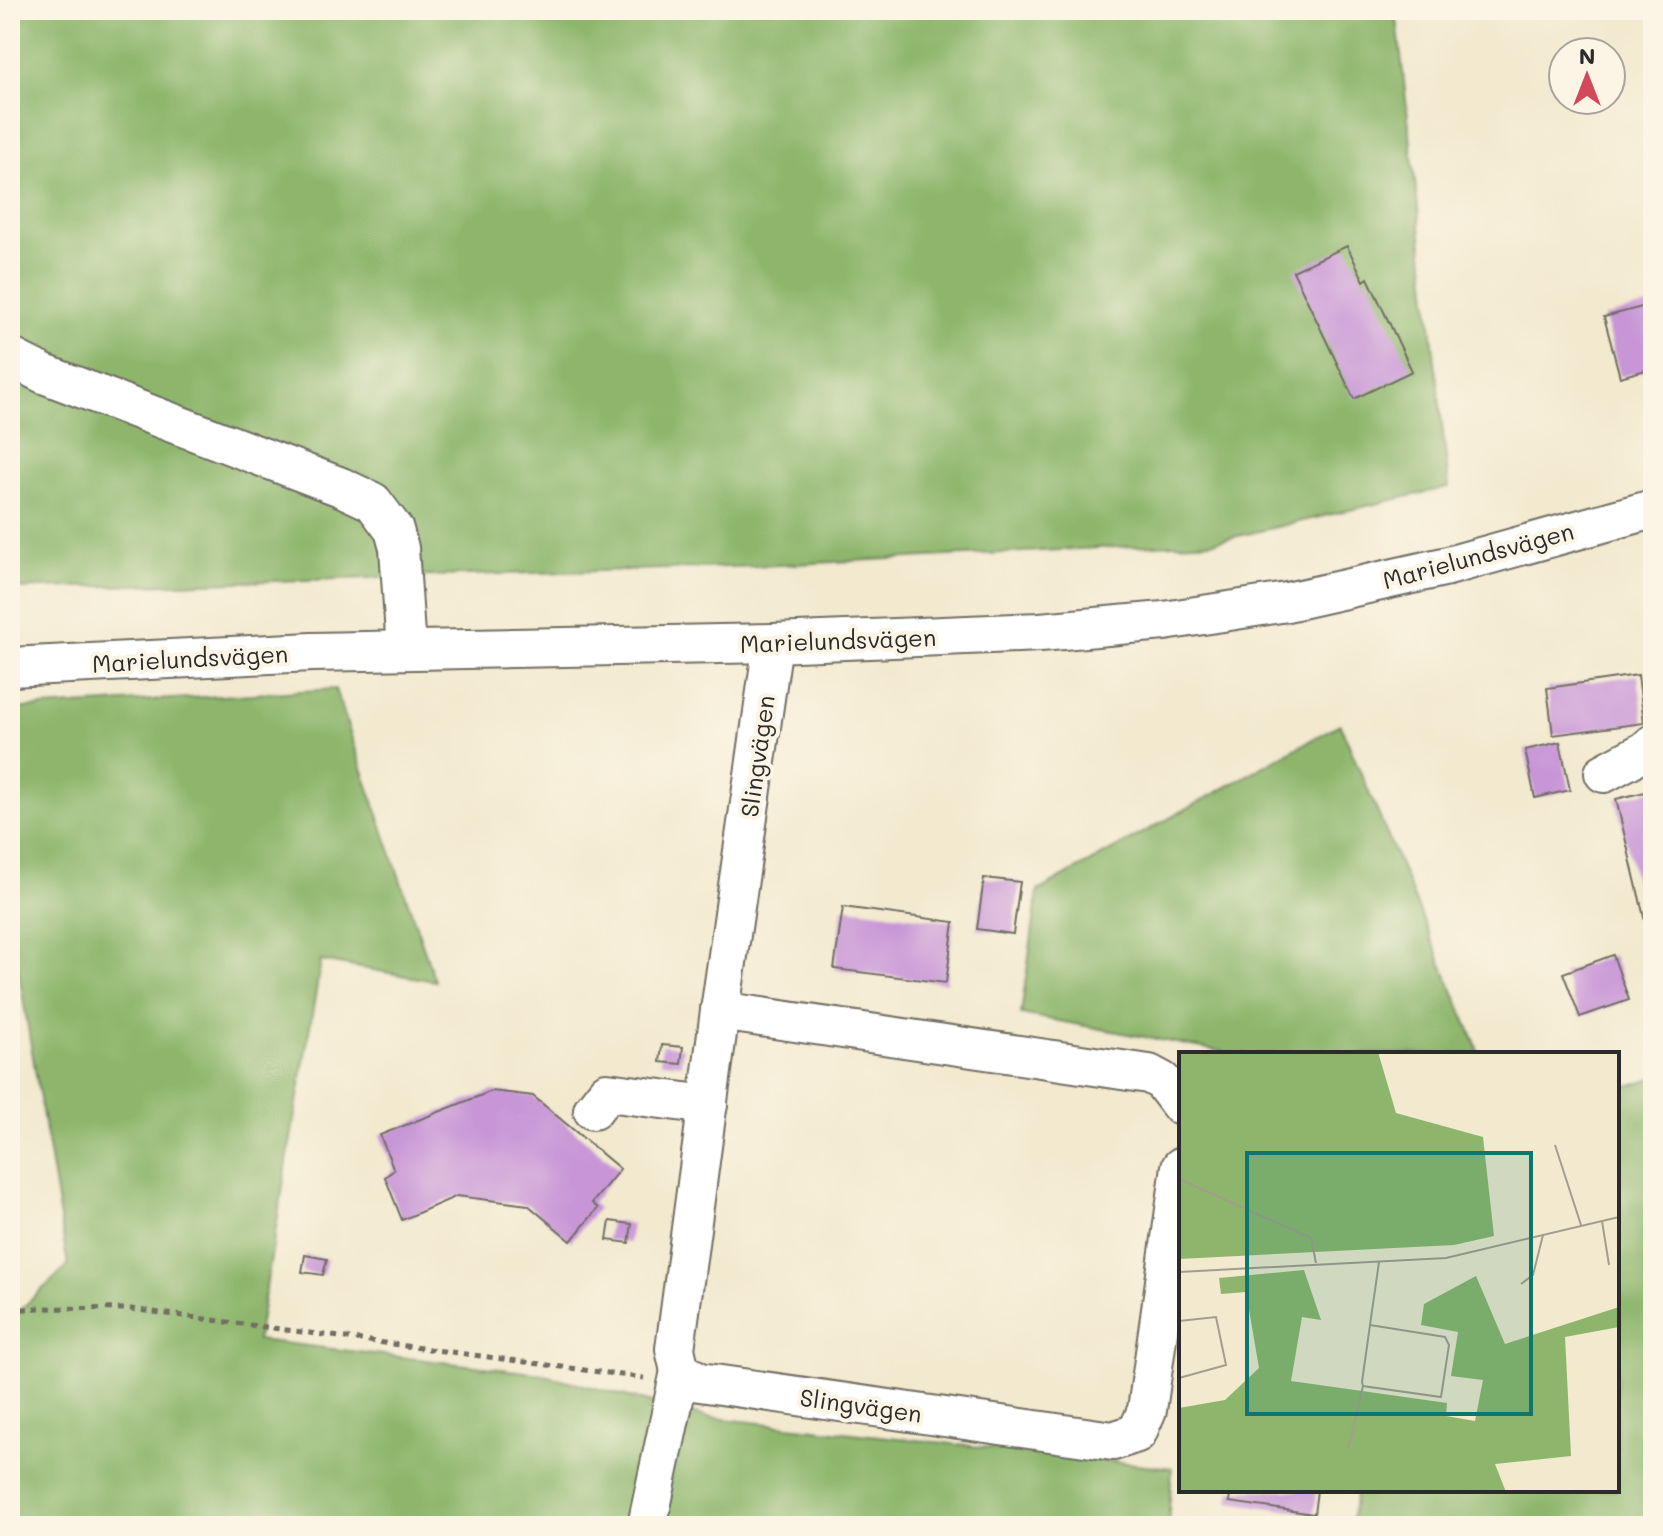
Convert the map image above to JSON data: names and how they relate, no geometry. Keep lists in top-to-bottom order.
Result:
{
  "streets": {
    "street": ["Marielundsvägen", "Slingvägen"]
  },
  "crossings": [
    ["Marielundsvägen", "Slingvägen"]
  ],
  "north": "top"
}
